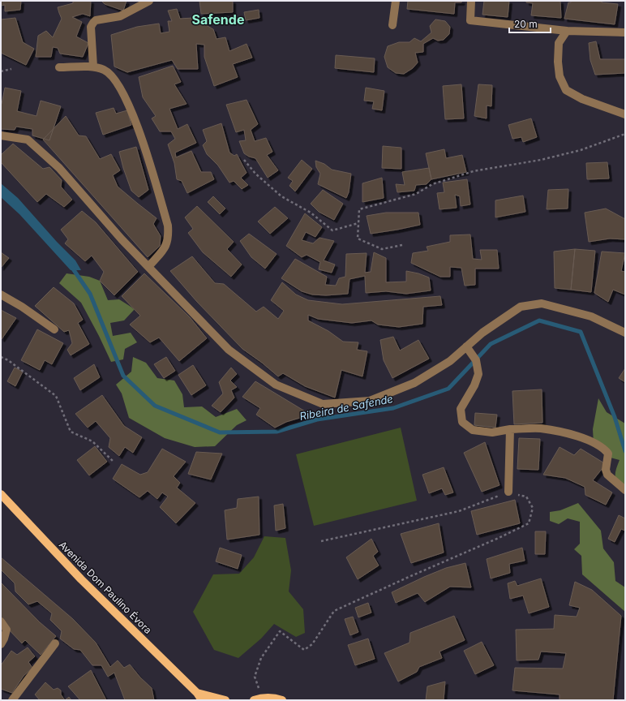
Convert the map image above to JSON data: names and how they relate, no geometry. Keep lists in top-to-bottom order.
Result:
{
  "streets": {
    "main road": ["Avenida Dom Paulino Évora"]
  },
  "districts": ["Safende"],
  "water": ["Ribeira de Safende"],
  "scale_bar": "20 m"
}
